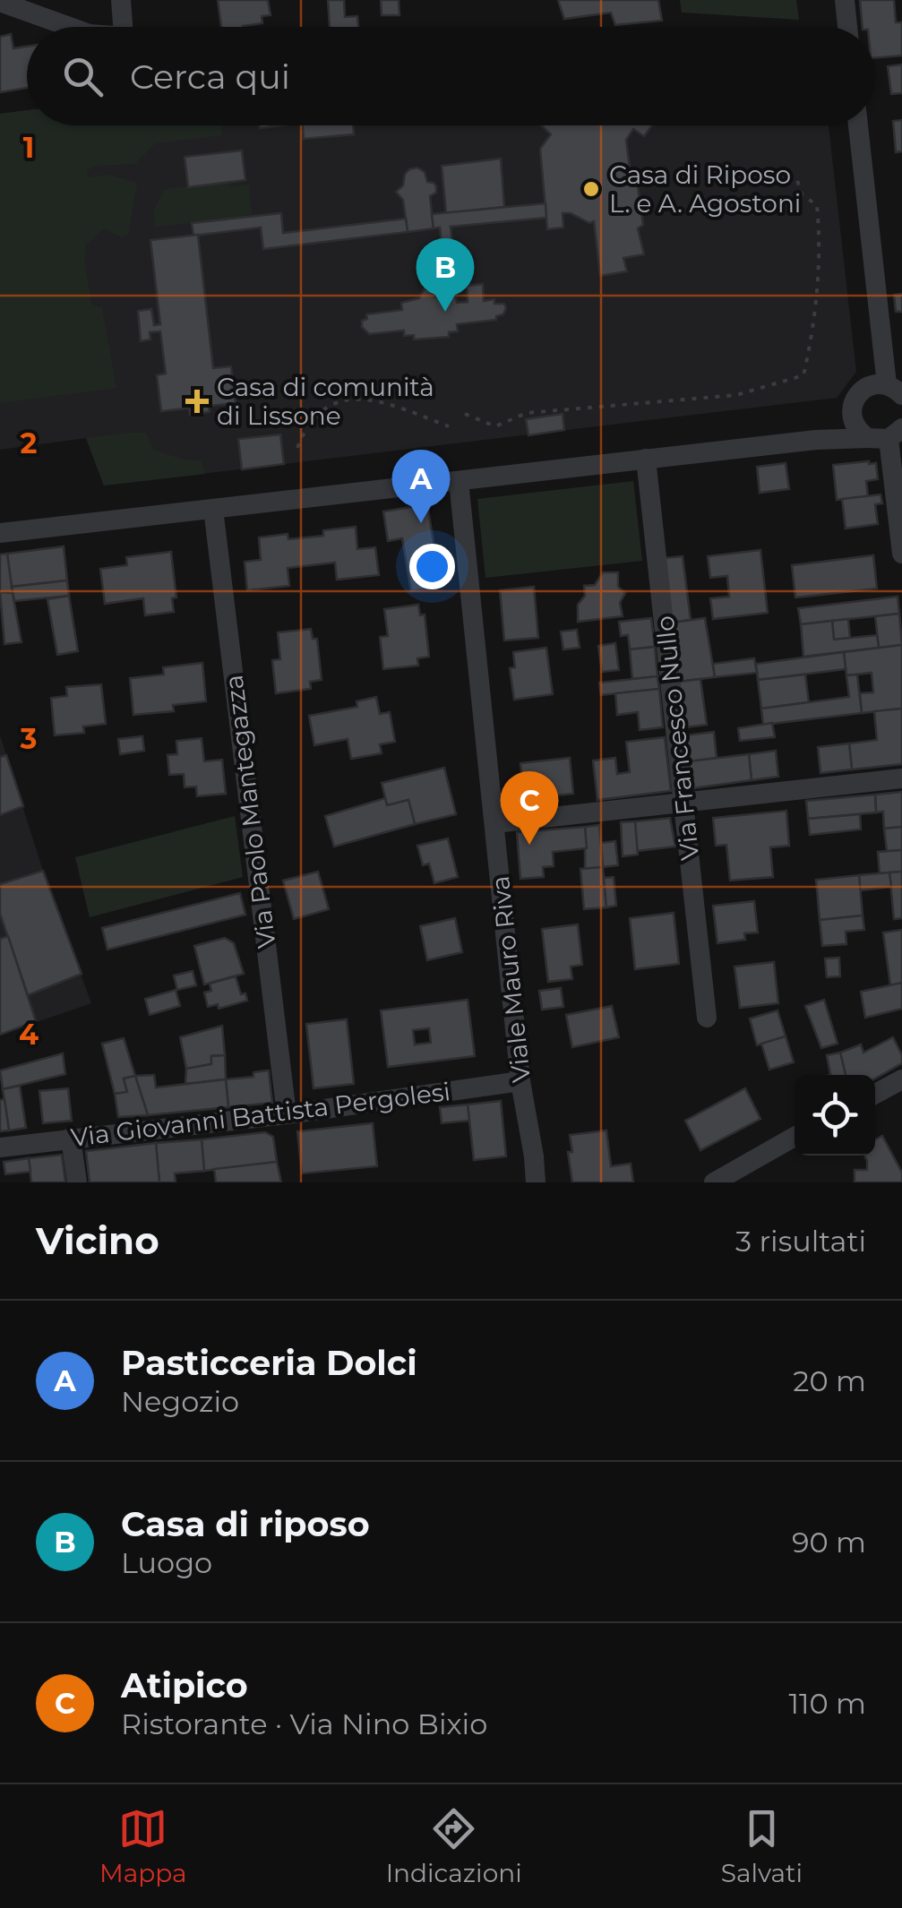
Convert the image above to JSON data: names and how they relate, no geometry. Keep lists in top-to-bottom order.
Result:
{
  "streets": {
    "street": [
      "Via Francesco Nullo",
      "Via Paolo Mantegazza",
      "Viale Mauro Riva",
      "Via Giovanni Battista Pergolesi"
    ]
  },
  "crossings": [
    ["Via Paolo Mantegazza", "Via Giovanni Battista Pergolesi"],
    ["Viale Mauro Riva", "Via Giovanni Battista Pergolesi"]
  ],
  "places": {
    "other": ["Casa di Riposo L. e A. Agostoni"],
    "health": ["Casa di comunità di Lissone"]
  },
  "page": {
    "search": "Cerca qui",
    "pins": ["B", "A", "C"],
    "heading": ["Vicino", "3 risultati"],
    "list": [
      {
        "mark": "A",
        "name": "Pasticceria Dolci",
        "note": "Negozio",
        "value": "20 m"
      },
      {
        "mark": "B",
        "name": "Casa di riposo",
        "note": "Luogo",
        "value": "90 m"
      },
      {
        "mark": "C",
        "name": "Atipico",
        "note": "Ristorante · Via Nino Bixio",
        "value": "110 m"
      }
    ],
    "nav": ["Mappa", "Indicazioni", "Salvati"]
  },
  "grid": {
    "rows": [
      "1",
      "2",
      "3",
      "4"
    ]
  }
}
